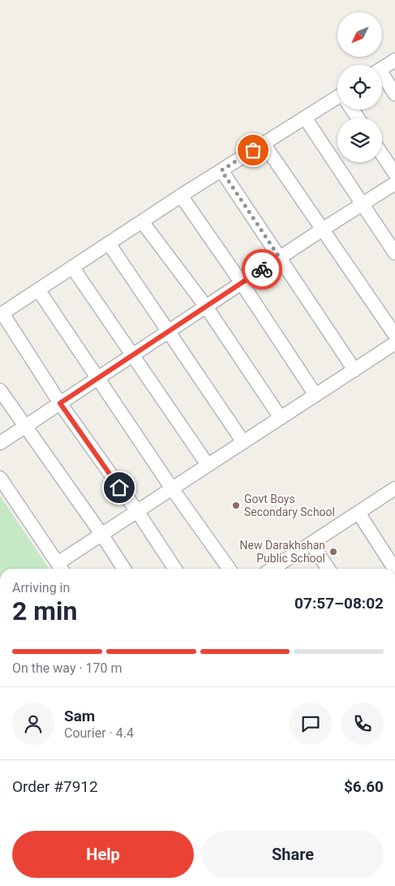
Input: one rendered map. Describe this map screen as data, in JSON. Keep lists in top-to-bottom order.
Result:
{
  "places": ["Govt Boys Secondary School", "New Darakhshan Public School"],
  "north": "bottom left",
  "page": {
    "heading": ["2 min", "Arriving in", "07:57–08:02"],
    "panel": [
      "Sam",
      "Courier · 4.4",
      "Order #7912",
      "$6.60"
    ],
    "bar": "On the way · 170 m",
    "buttons": ["Help", "Share"]
  }
}
